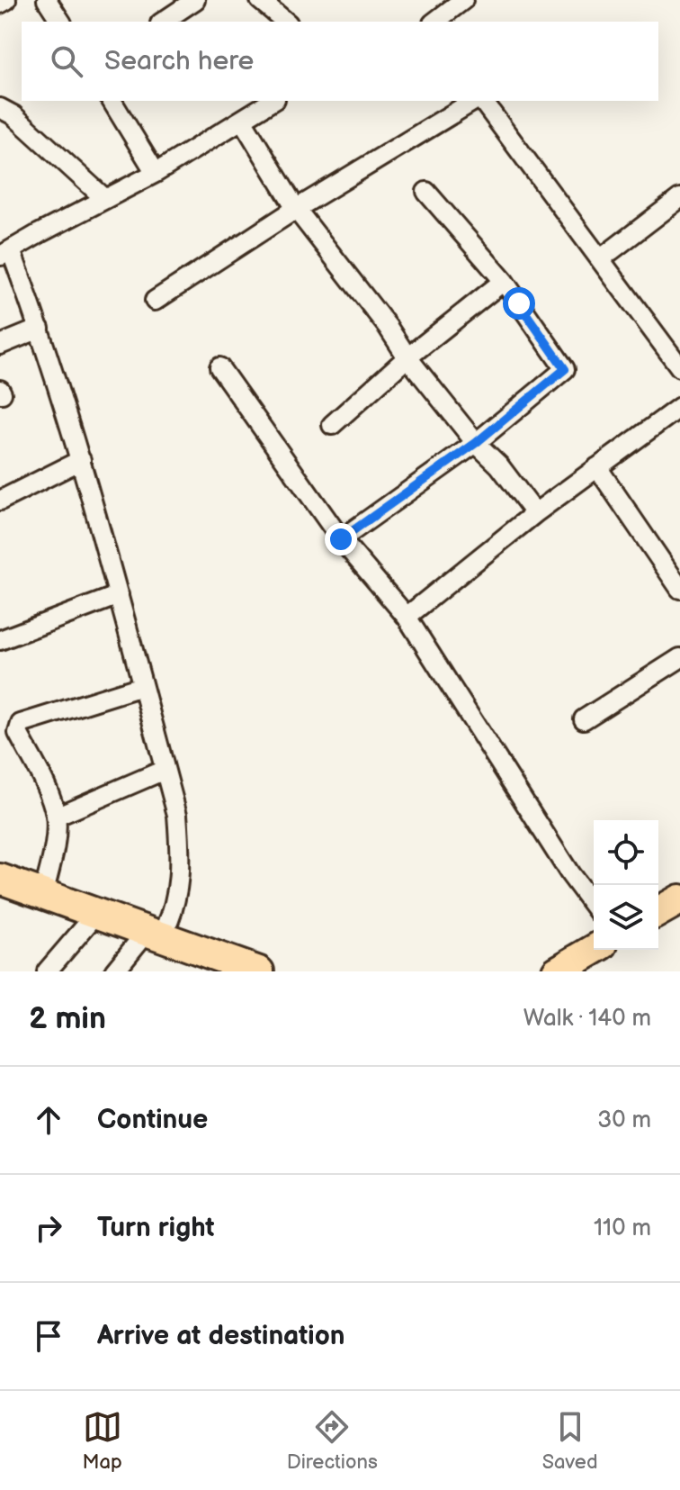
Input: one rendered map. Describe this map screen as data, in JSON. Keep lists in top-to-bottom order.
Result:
{
  "page": {
    "search": "Search here",
    "heading": ["2 min", "Walk · 140 m"],
    "list": [
      ["Continue", "30 m"],
      ["Turn right", "110 m"],
      "Arrive at destination"
    ],
    "nav": ["Map", "Directions", "Saved"]
  }
}
